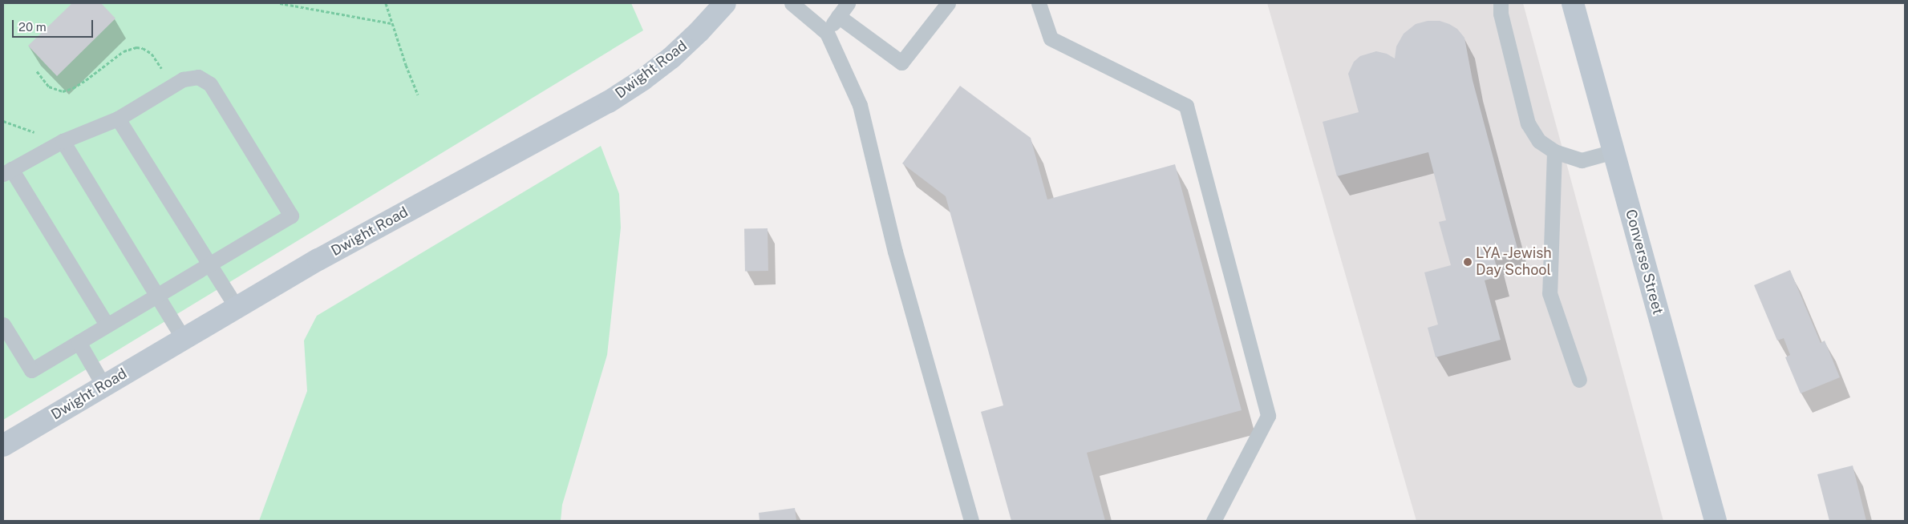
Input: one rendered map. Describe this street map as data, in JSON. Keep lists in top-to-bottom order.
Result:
{
  "streets": {
    "main road": ["Dwight Road", "Converse Street"]
  },
  "places": ["LYA -Jewish Day School"],
  "scale_bar": "20 m"
}
